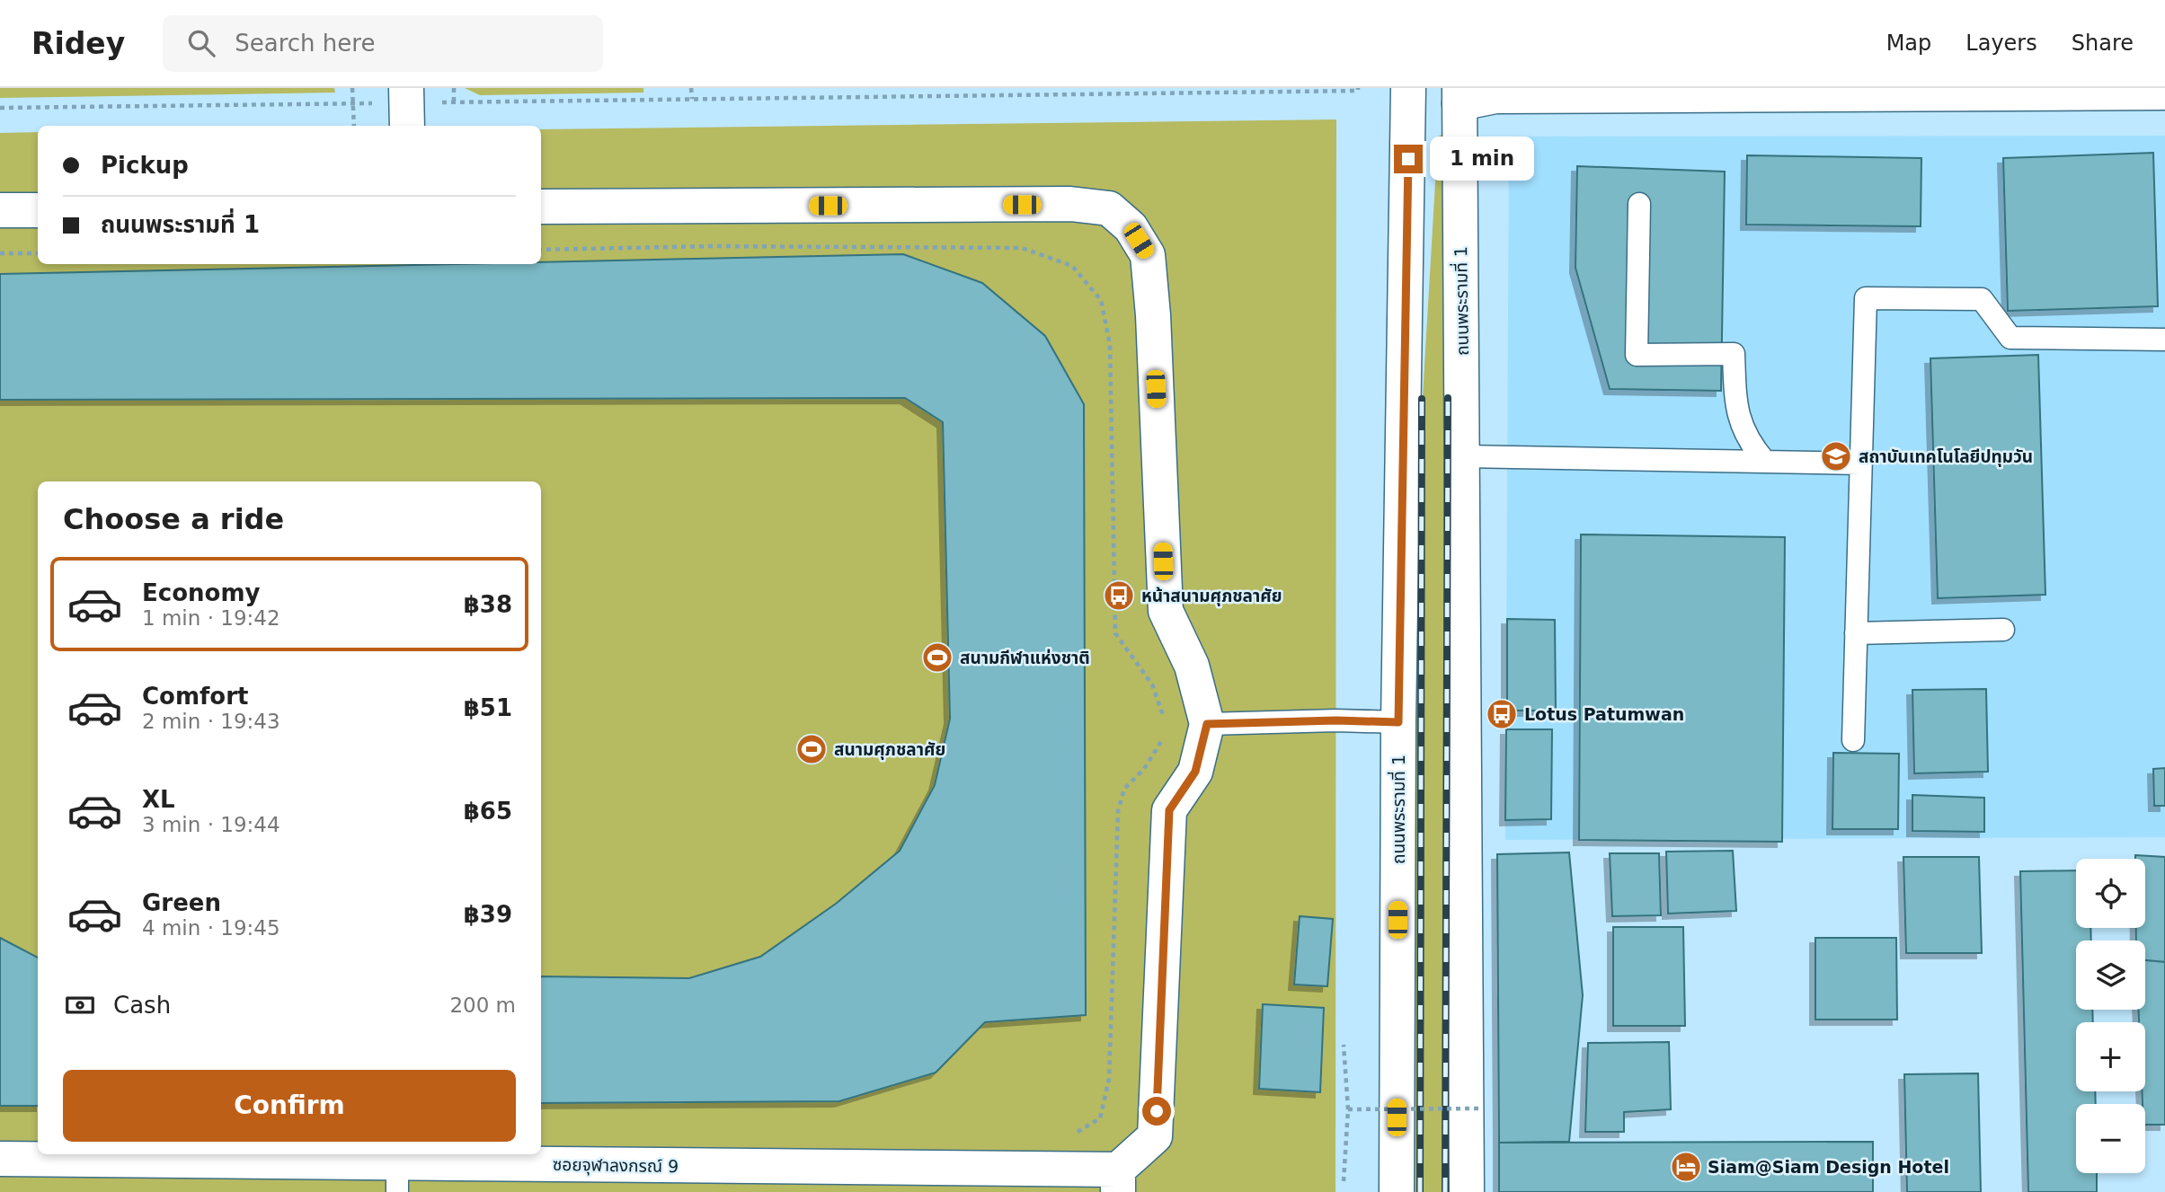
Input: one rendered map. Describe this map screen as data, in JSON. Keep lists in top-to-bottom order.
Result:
{
  "streets": {
    "street": ["ถนนพระรามที่ 1", "ซอยจุฬาลงกรณ์ 9"]
  },
  "places": {
    "school or university": ["สถาบันเทคโนโลยีปทุมวัน"],
    "bus stop": ["หน้าสนามศุภชลาศัย", "Lotus Patumwan"],
    "sports": ["สนามกีฬาแห่งชาติ", "สนามศุภชลาศัย"],
    "hotel": ["Siam@Siam Design Hotel"]
  },
  "page": {
    "header": "Ridey",
    "search": "Search here",
    "nav": ["Map", "Layers", "Share"],
    "banner": ["Pickup", "ถนนพระรามที่ 1"],
    "bubble": "1 min",
    "heading": "Choose a ride",
    "list": [
      {
        "name": "Economy",
        "note": "1 min · 19:42",
        "value": "฿38"
      },
      {
        "name": "Comfort",
        "note": "2 min · 19:43",
        "value": "฿51"
      },
      {
        "name": "XL",
        "note": "3 min · 19:44",
        "value": "฿65"
      },
      {
        "name": "Green",
        "note": "4 min · 19:45",
        "value": "฿39"
      }
    ],
    "map_buttons": ["+", "−"],
    "pay": ["Cash", "200 m"],
    "buttons": "Confirm"
  }
}
